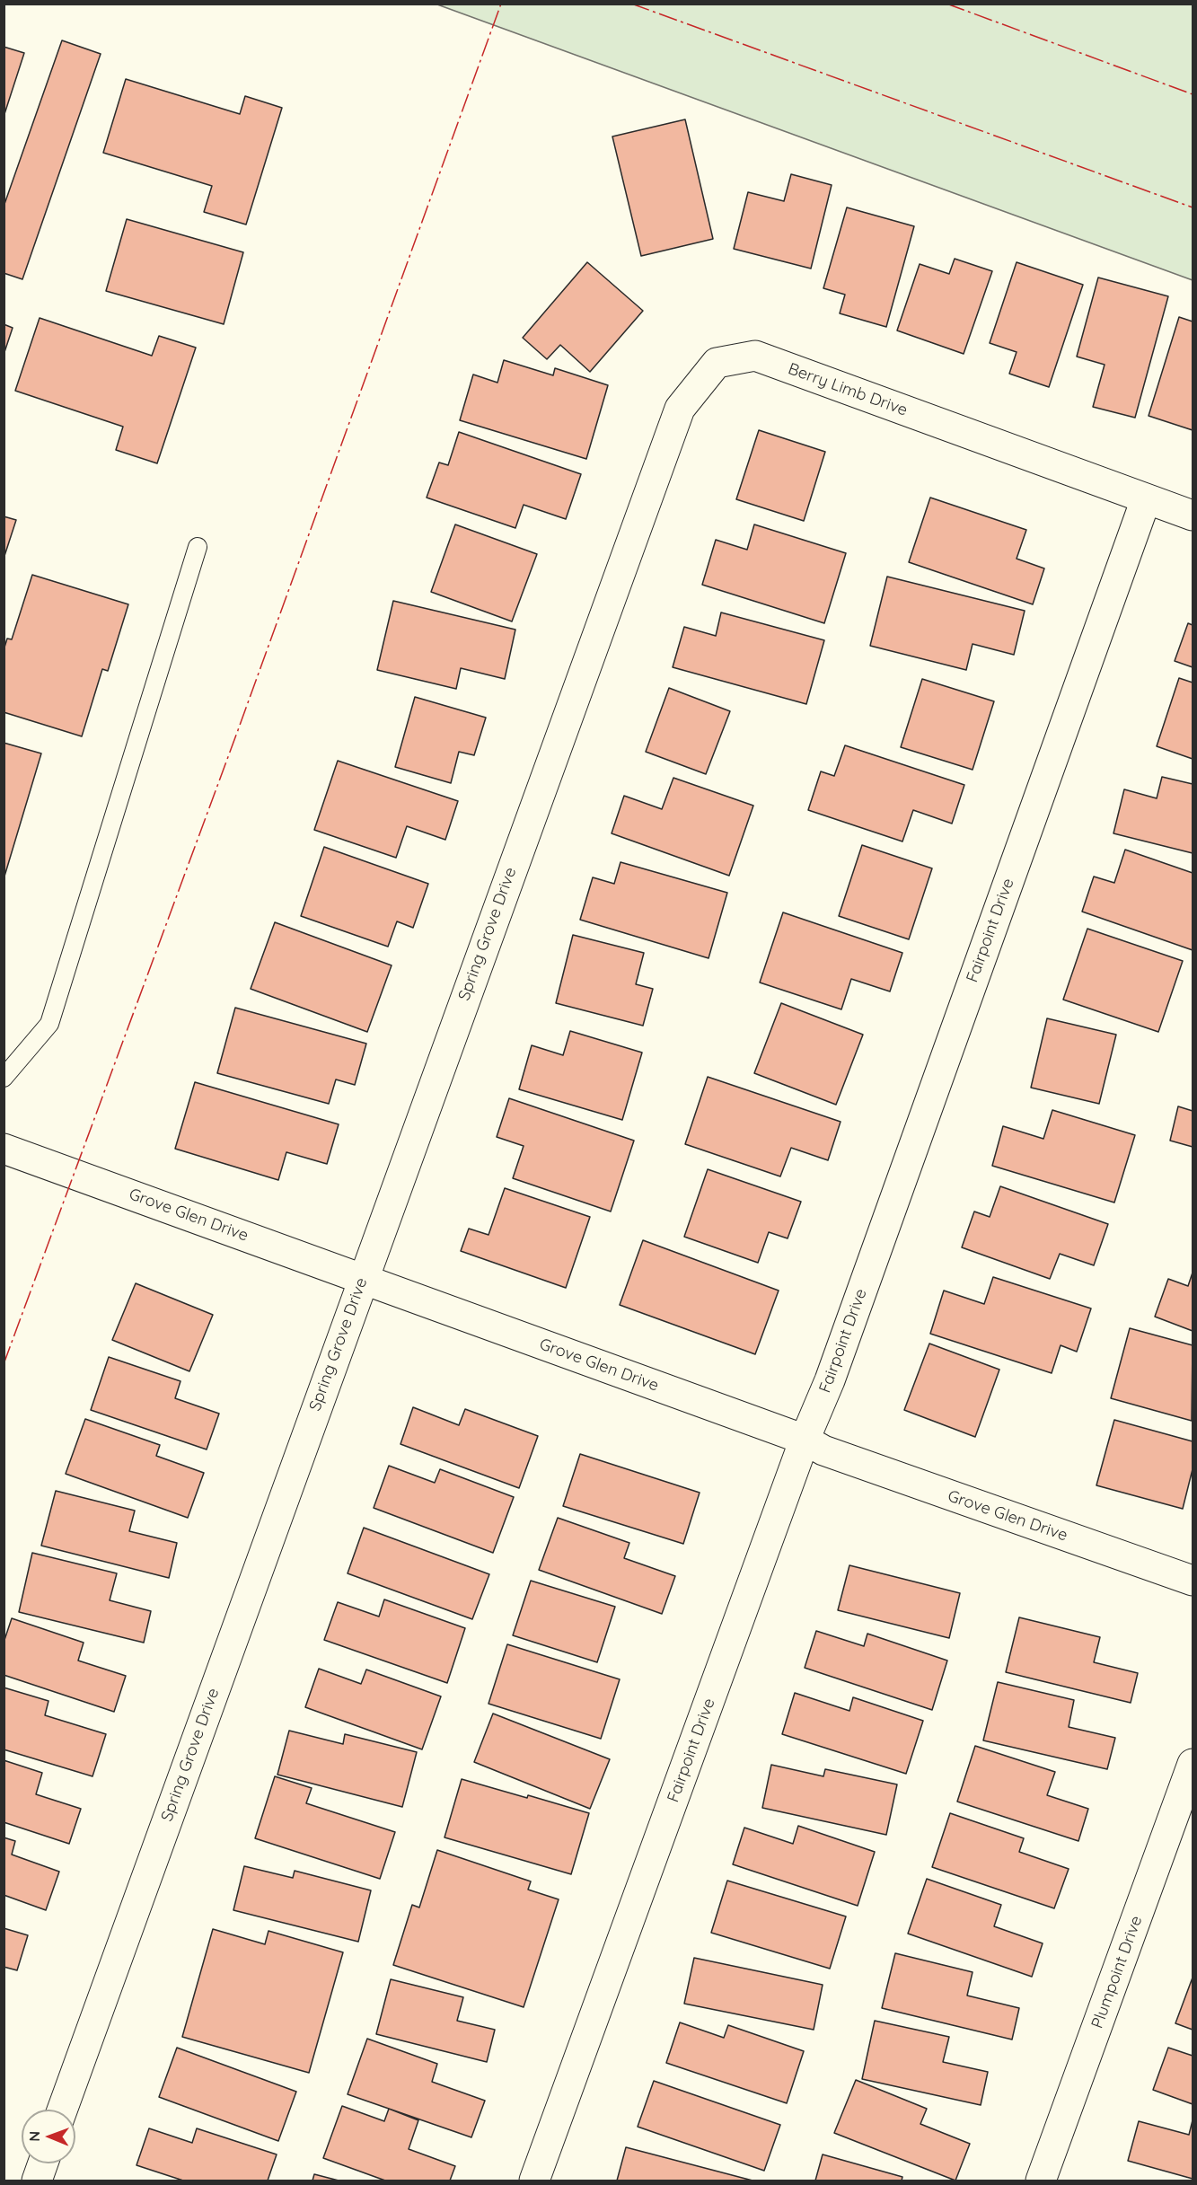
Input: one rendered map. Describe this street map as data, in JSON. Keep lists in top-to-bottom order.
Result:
{
  "streets": {
    "street": [
      "Berry Limb Drive",
      "Fairpoint Drive",
      "Spring Grove Drive",
      "Grove Glen Drive",
      "Plumpoint Drive"
    ]
  },
  "crossings": [
    ["Berry Limb Drive", "Fairpoint Drive"],
    ["Berry Limb Drive", "Spring Grove Drive"],
    ["Fairpoint Drive", "Grove Glen Drive"],
    ["Spring Grove Drive", "Grove Glen Drive"]
  ],
  "north": "left"
}
